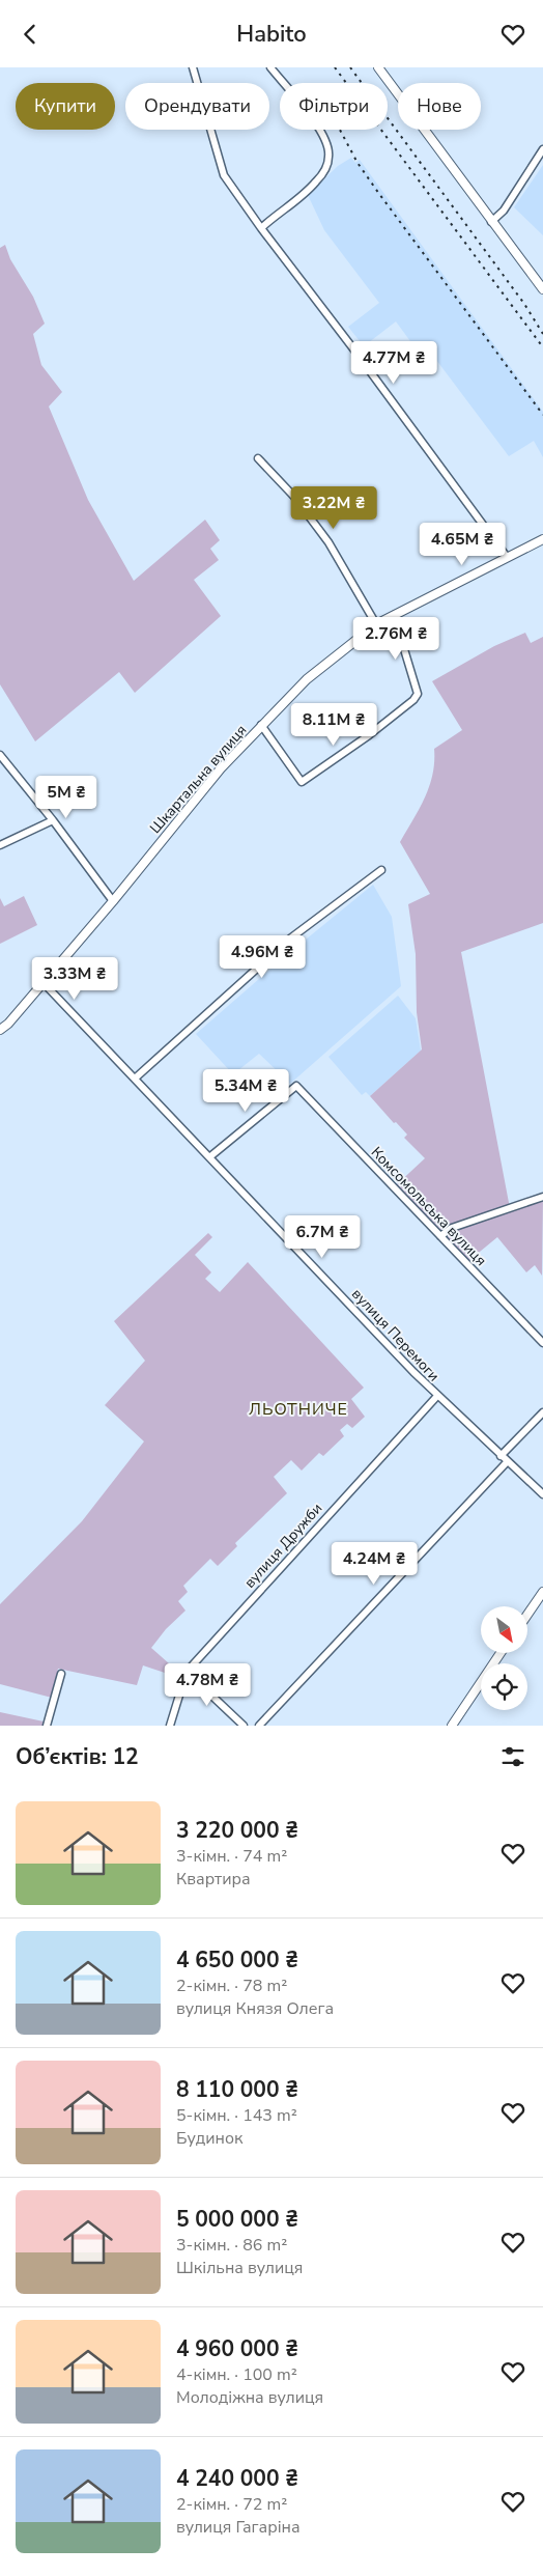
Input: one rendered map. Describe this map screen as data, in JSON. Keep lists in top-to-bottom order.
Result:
{
  "streets": {
    "street": [
      "Шкартальна вулиця",
      "Комсомольська вулиця",
      "вулиця Перемоги",
      "вулиця Дружби"
    ]
  },
  "crossings": [
    ["Шкартальна вулиця", "вулиця Перемоги"],
    ["Комсомольська вулиця", "вулиця Перемоги"],
    ["вулиця Перемоги", "вулиця Дружби"]
  ],
  "districts": ["ЛЬОТНИЧЕ"],
  "north": "bottom right",
  "page": {
    "header": "Habito",
    "chip": [
      "Купити",
      "Орендувати",
      "Фільтри",
      "Нове"
    ],
    "price": [
      "4.77M ₴",
      "3.22M ₴",
      "4.65M ₴",
      "2.76M ₴",
      "8.11M ₴",
      "5M ₴",
      "4.96M ₴",
      "3.33M ₴",
      "5.34M ₴",
      "6.7M ₴",
      "4.24M ₴",
      "4.78M ₴"
    ],
    "heading": "Об’єктів: 12",
    "list": [
      {
        "name": "3 220 000 ₴",
        "note": "3-кімн. · 74 m² · Квартира"
      },
      {
        "name": "4 650 000 ₴",
        "note": "2-кімн. · 78 m² · вулиця Князя Олега"
      },
      {
        "name": "8 110 000 ₴",
        "note": "5-кімн. · 143 m² · Будинок"
      },
      {
        "name": "5 000 000 ₴",
        "note": "3-кімн. · 86 m² · Шкільна вулиця"
      },
      {
        "name": "4 960 000 ₴",
        "note": "4-кімн. · 100 m² · Молодіжна вулиця"
      },
      {
        "name": "4 240 000 ₴",
        "note": "2-кімн. · 72 m² · вулиця Гагаріна"
      }
    ]
  }
}
